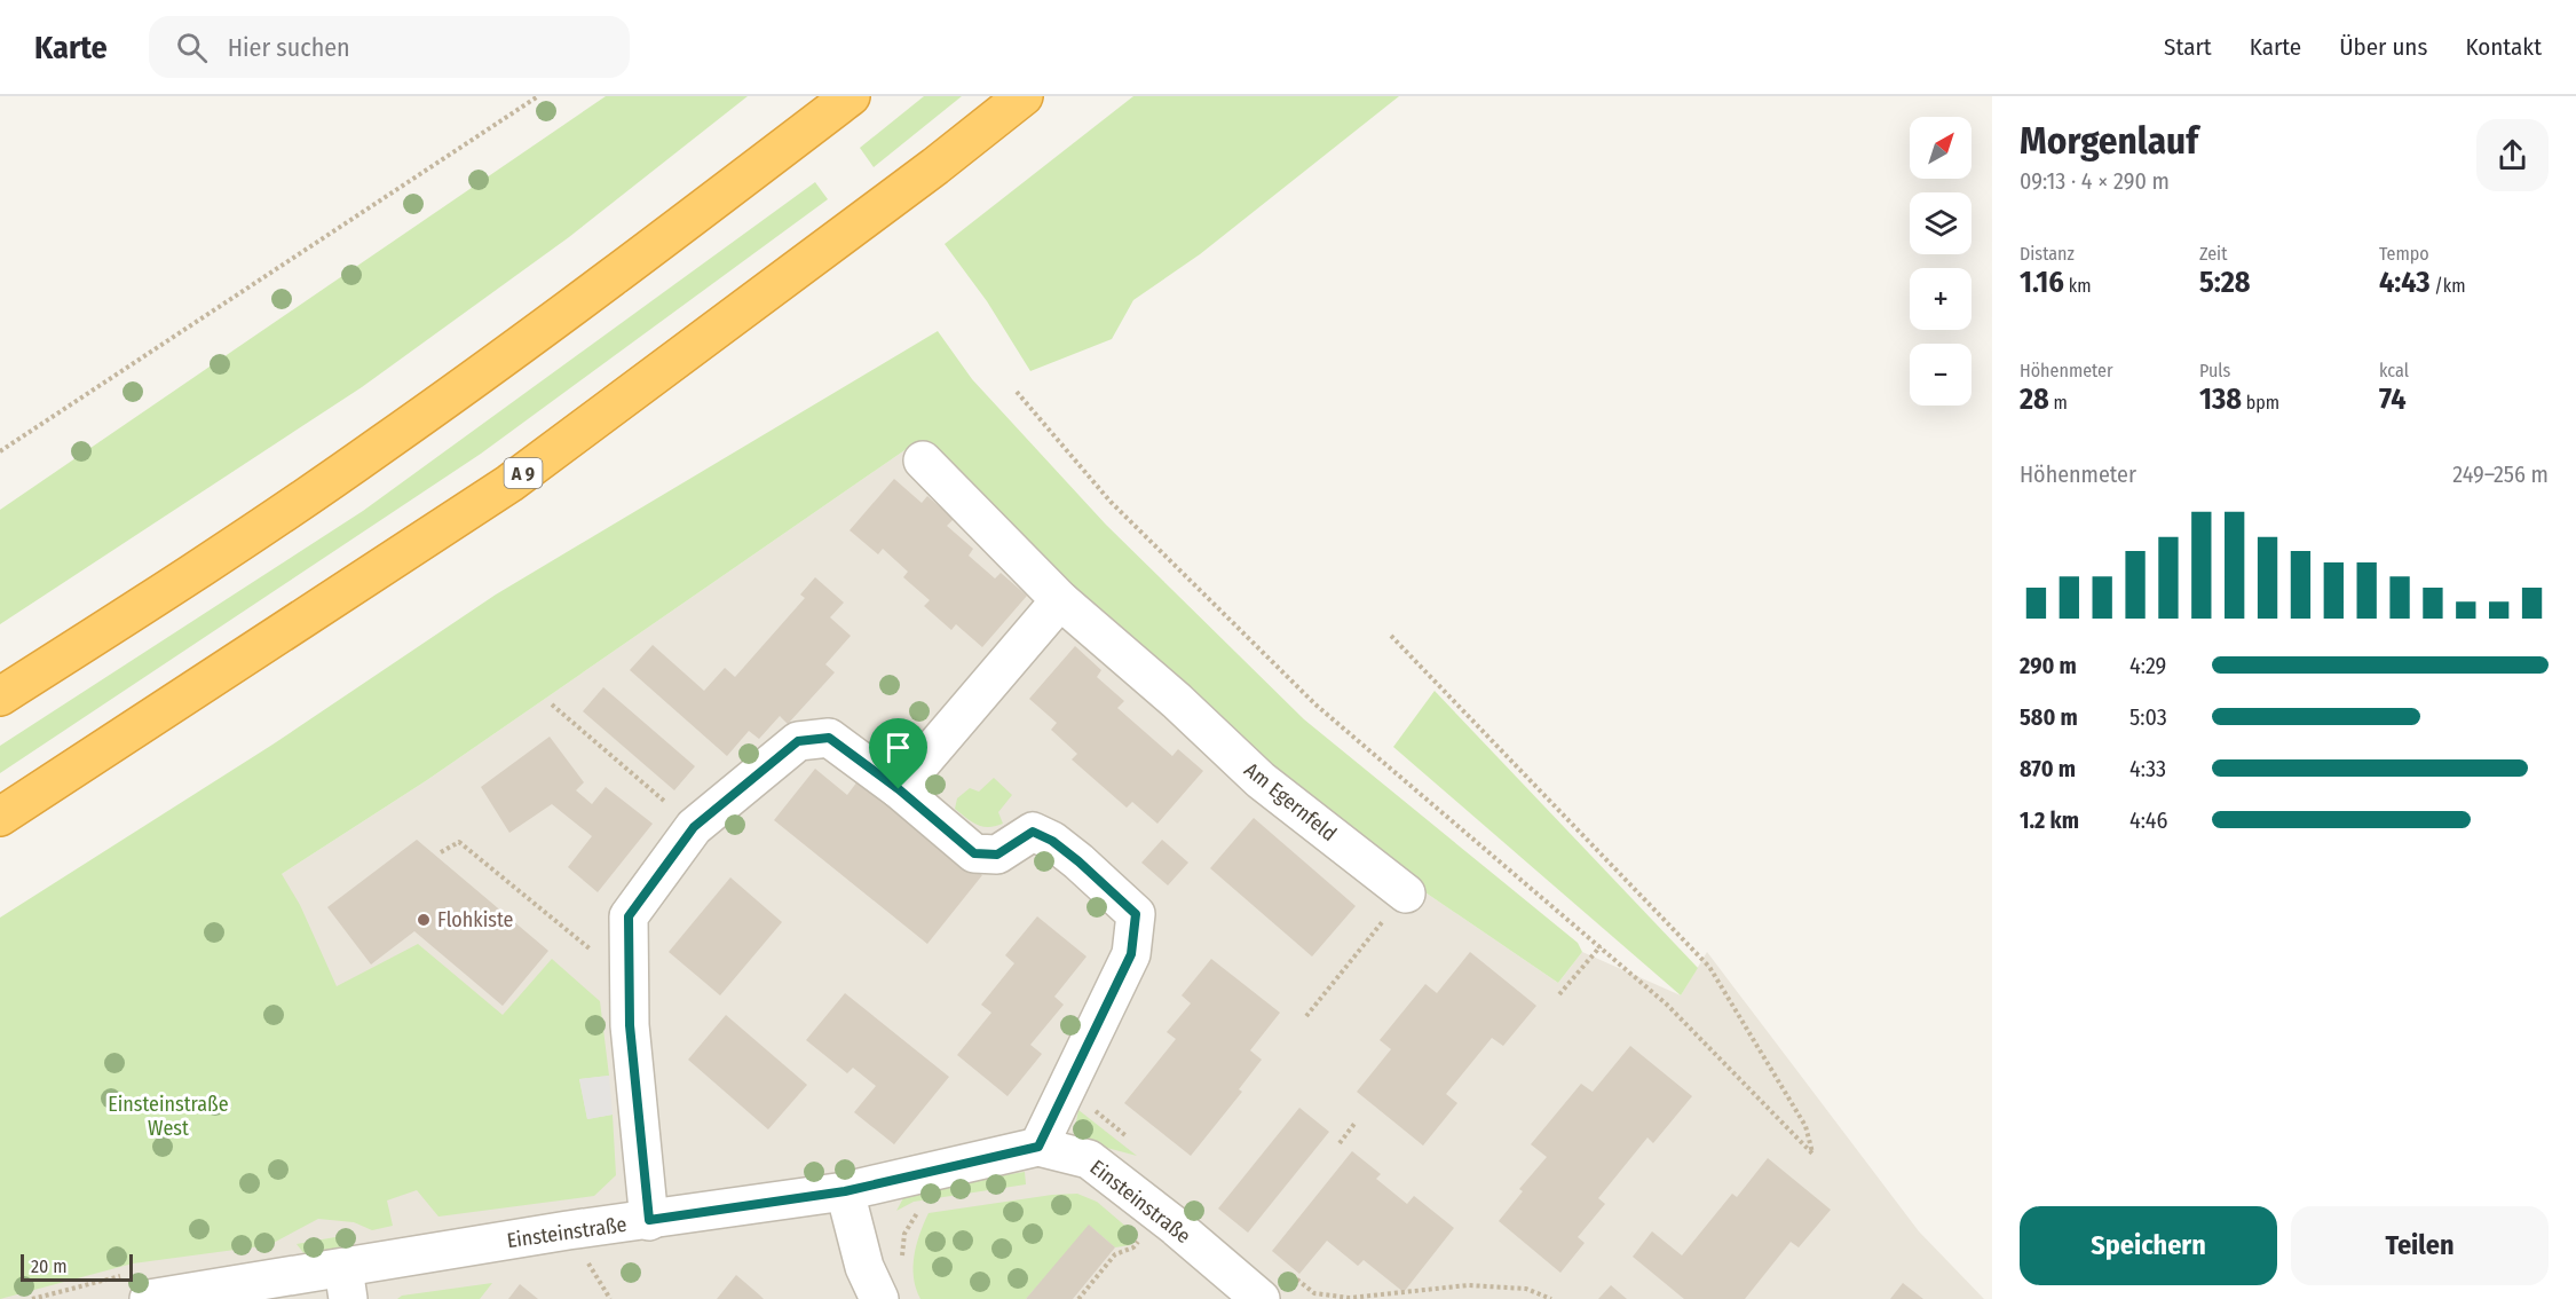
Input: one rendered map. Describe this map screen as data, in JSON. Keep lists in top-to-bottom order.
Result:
{
  "streets": {
    "highway": ["A 9"],
    "street": ["Am Egernfeld", "Einsteinstraße"]
  },
  "parks": ["Einsteinstraße West"],
  "places": ["Flohkiste"],
  "scale_bar": "20 m",
  "north": "top right",
  "page": {
    "header": "Karte",
    "search": "Hier suchen",
    "nav": [
      "Start",
      "Karte",
      "Über uns",
      "Kontakt"
    ],
    "heading": ["Morgenlauf", "09:13 · 4 × 290 m"],
    "map_buttons": ["+", "−"],
    "stats": [
      ["Distanz", "1.16 km"],
      ["Zeit", "5:28"],
      ["Tempo", "4:43 /km"],
      ["Höhenmeter", "28 m"],
      ["Puls", "138 bpm"],
      ["kcal", "74"]
    ],
    "chart": ["Höhenmeter", "249–256 m"],
    "list": [
      {
        "name": "290 m",
        "note": "4:29"
      },
      {
        "name": "580 m",
        "note": "5:03"
      },
      {
        "name": "870 m",
        "note": "4:33"
      },
      {
        "name": "1.2 km",
        "note": "4:46"
      }
    ],
    "buttons": ["Speichern", "Teilen"],
    "scale": "20 m"
  }
}
